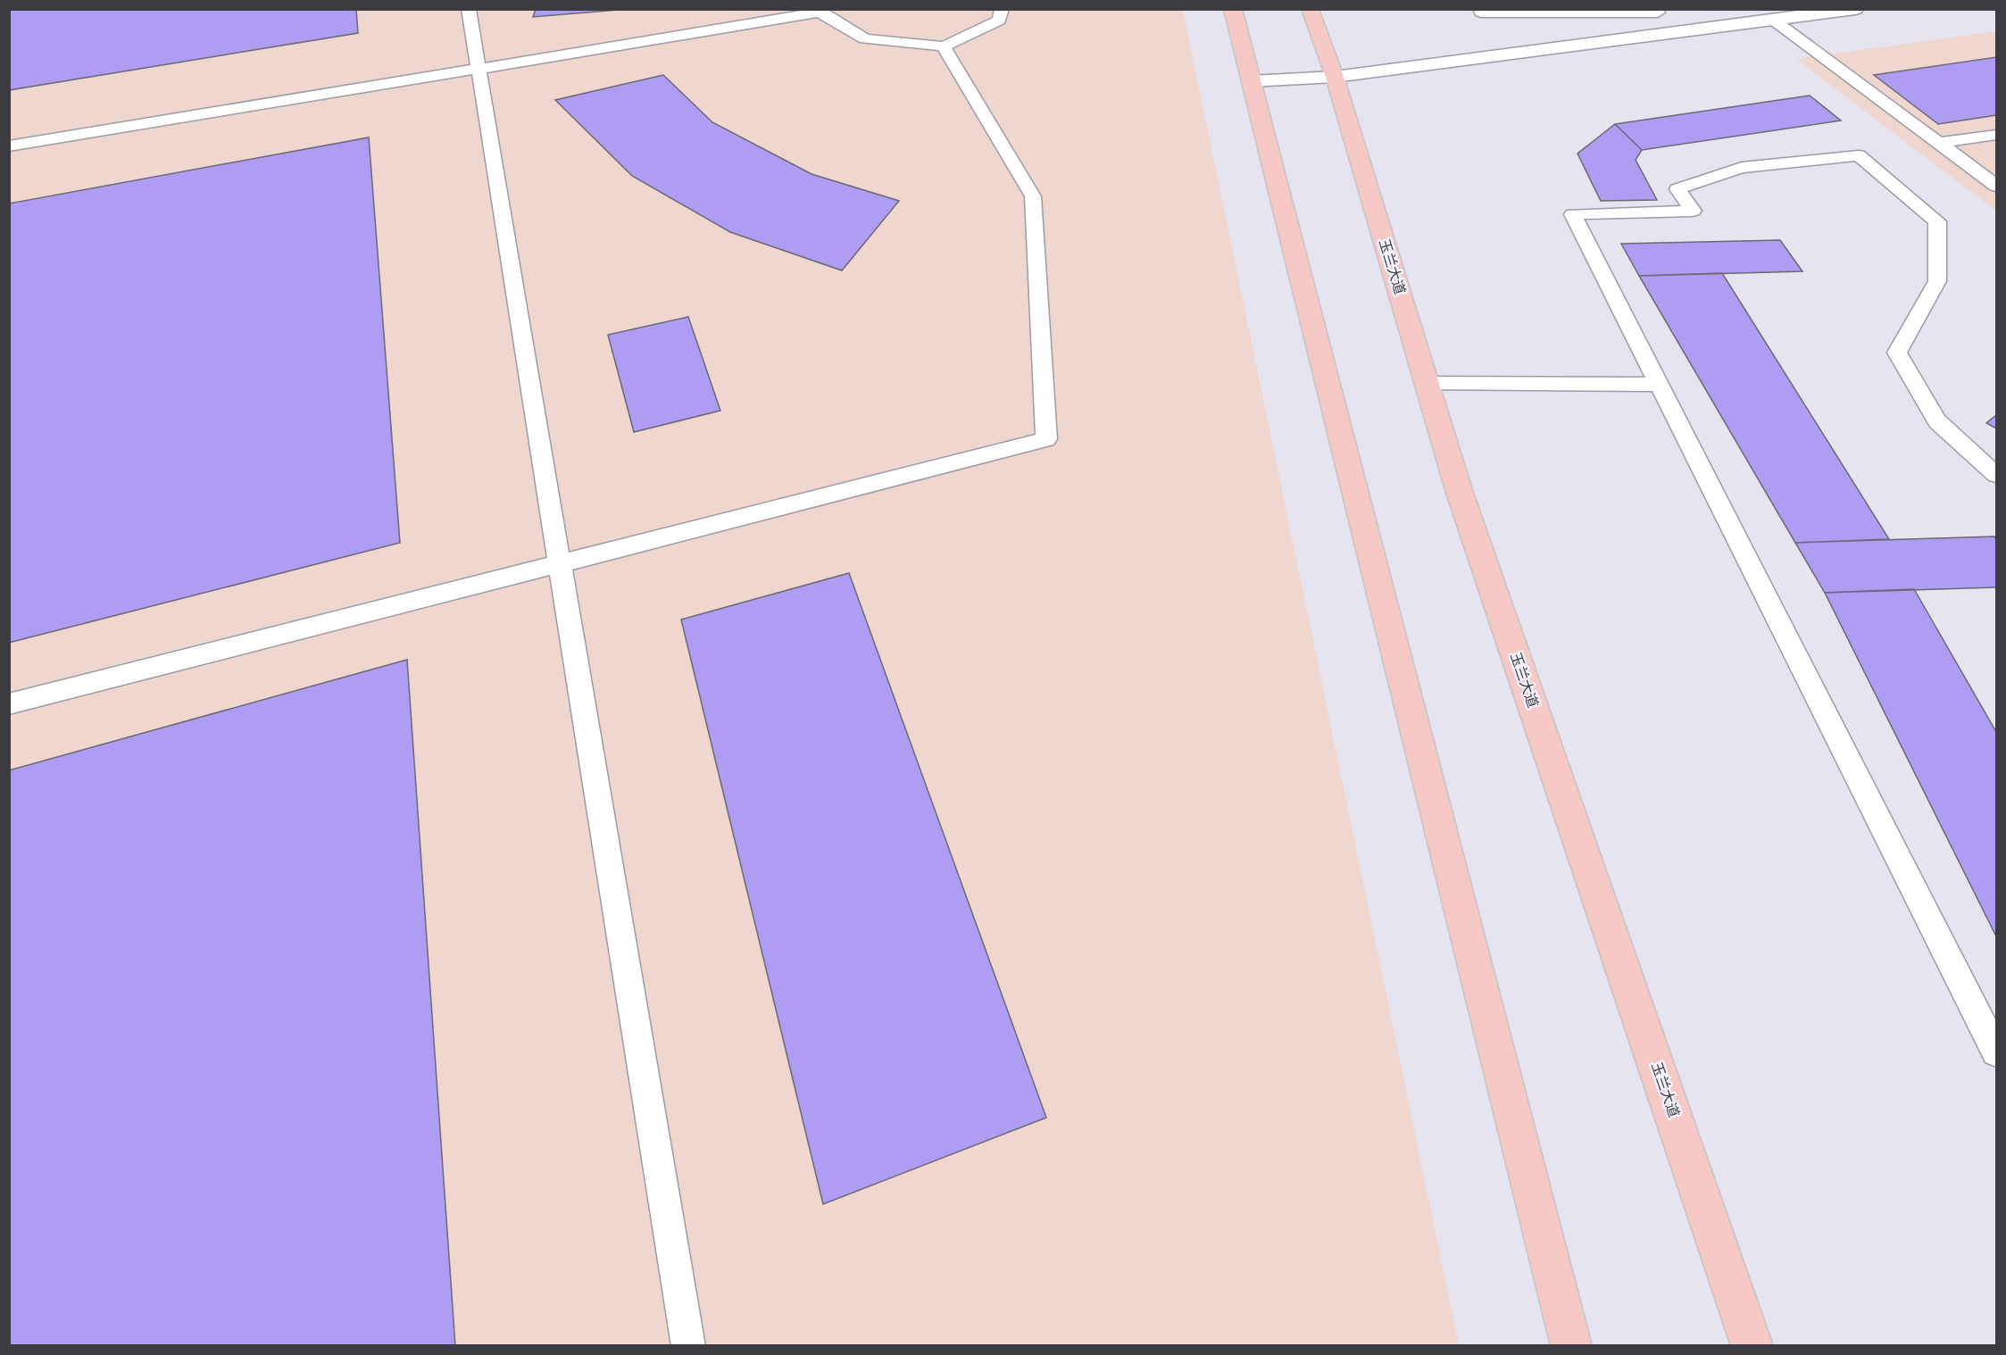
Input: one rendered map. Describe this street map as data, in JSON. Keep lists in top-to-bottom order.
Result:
{
  "streets": {
    "main road": ["玉兰大道"]
  }
}
